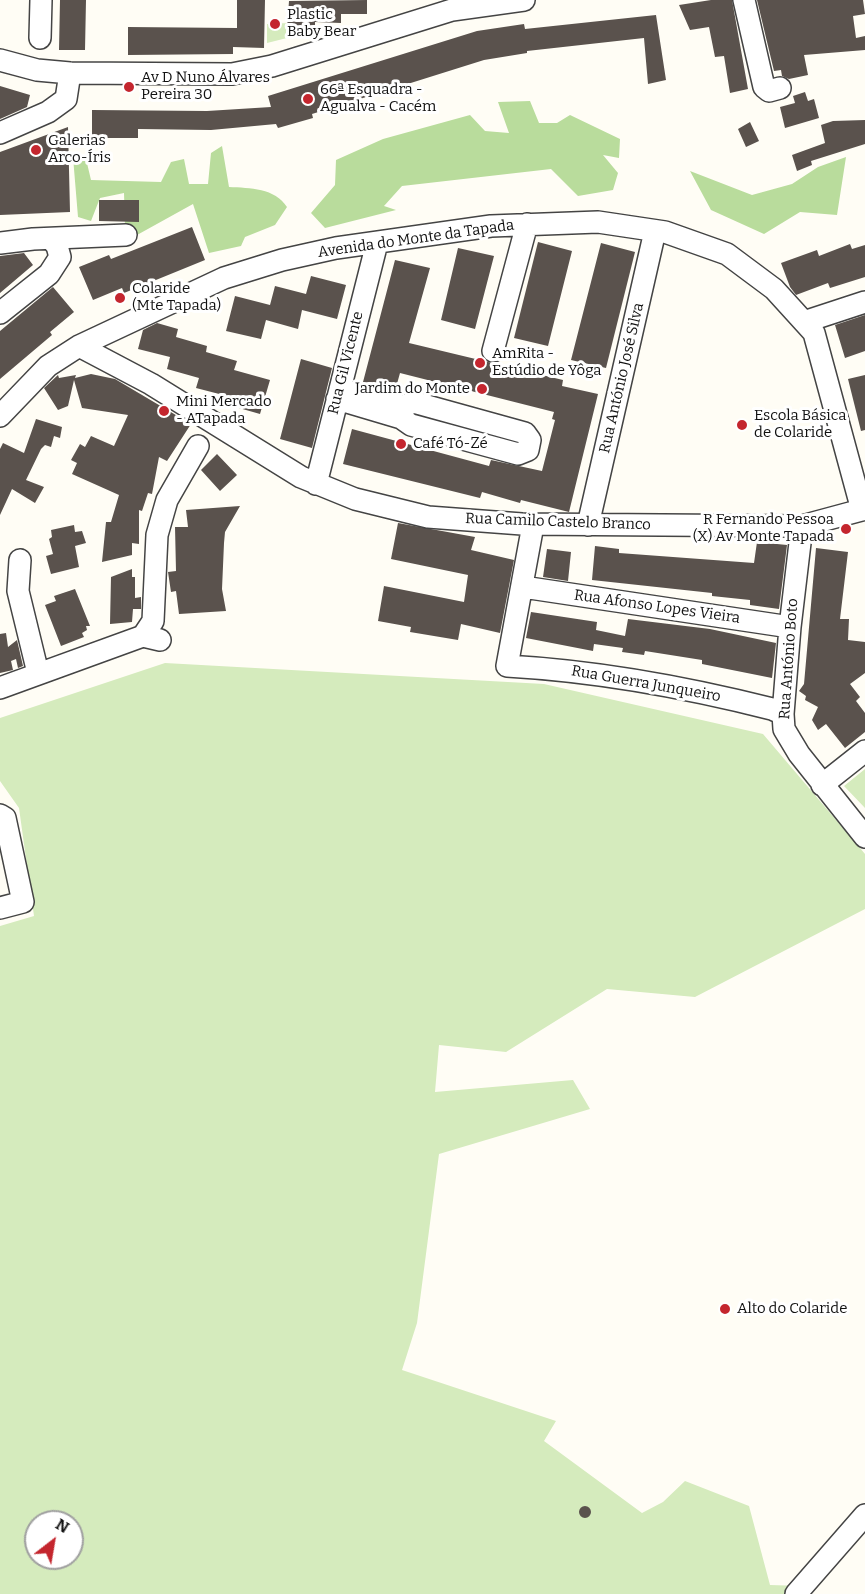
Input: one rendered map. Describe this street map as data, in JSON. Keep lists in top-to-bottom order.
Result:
{
  "streets": {
    "street": [
      "Avenida do Monte da Tapada",
      "Rua Gil Vicente",
      "Rua António José Silva",
      "Rua Camilo Castelo Branco",
      "Rua Afonso Lopes Vieira",
      "Rua António Boto",
      "Rua Guerra Junqueiro"
    ]
  },
  "crossings": [
    ["Avenida do Monte da Tapada", "Rua Gil Vicente"],
    ["Avenida do Monte da Tapada", "Rua António José Silva"],
    ["Avenida do Monte da Tapada", "Rua Camilo Castelo Branco"],
    ["Rua Gil Vicente", "Rua Camilo Castelo Branco"],
    ["Rua António José Silva", "Rua Camilo Castelo Branco"],
    ["Rua Camilo Castelo Branco", "Rua António Boto"],
    ["Rua Afonso Lopes Vieira", "Rua António Boto"],
    ["Rua Afonso Lopes Vieira", "Rua Guerra Junqueiro"],
    ["Rua António Boto", "Rua Guerra Junqueiro"]
  ],
  "places": [
    "Plastic Baby Bear",
    "Av D Nuno Álvares Pereira 30",
    "66ª Esquadra - Agualva - Cacém",
    "Galerias Arco-Íris",
    "Colaride (Mte Tapada)",
    "AmRita - Estúdio de Yôga",
    "Jardim do Monte",
    "Mini Mercado - ATapada",
    "Escola Básica de Colaride",
    "Café Tó-Zé",
    "R Fernando Pessoa (X) Av Monte Tapada",
    "Alto do Colaride"
  ],
  "north": "top right"
}
